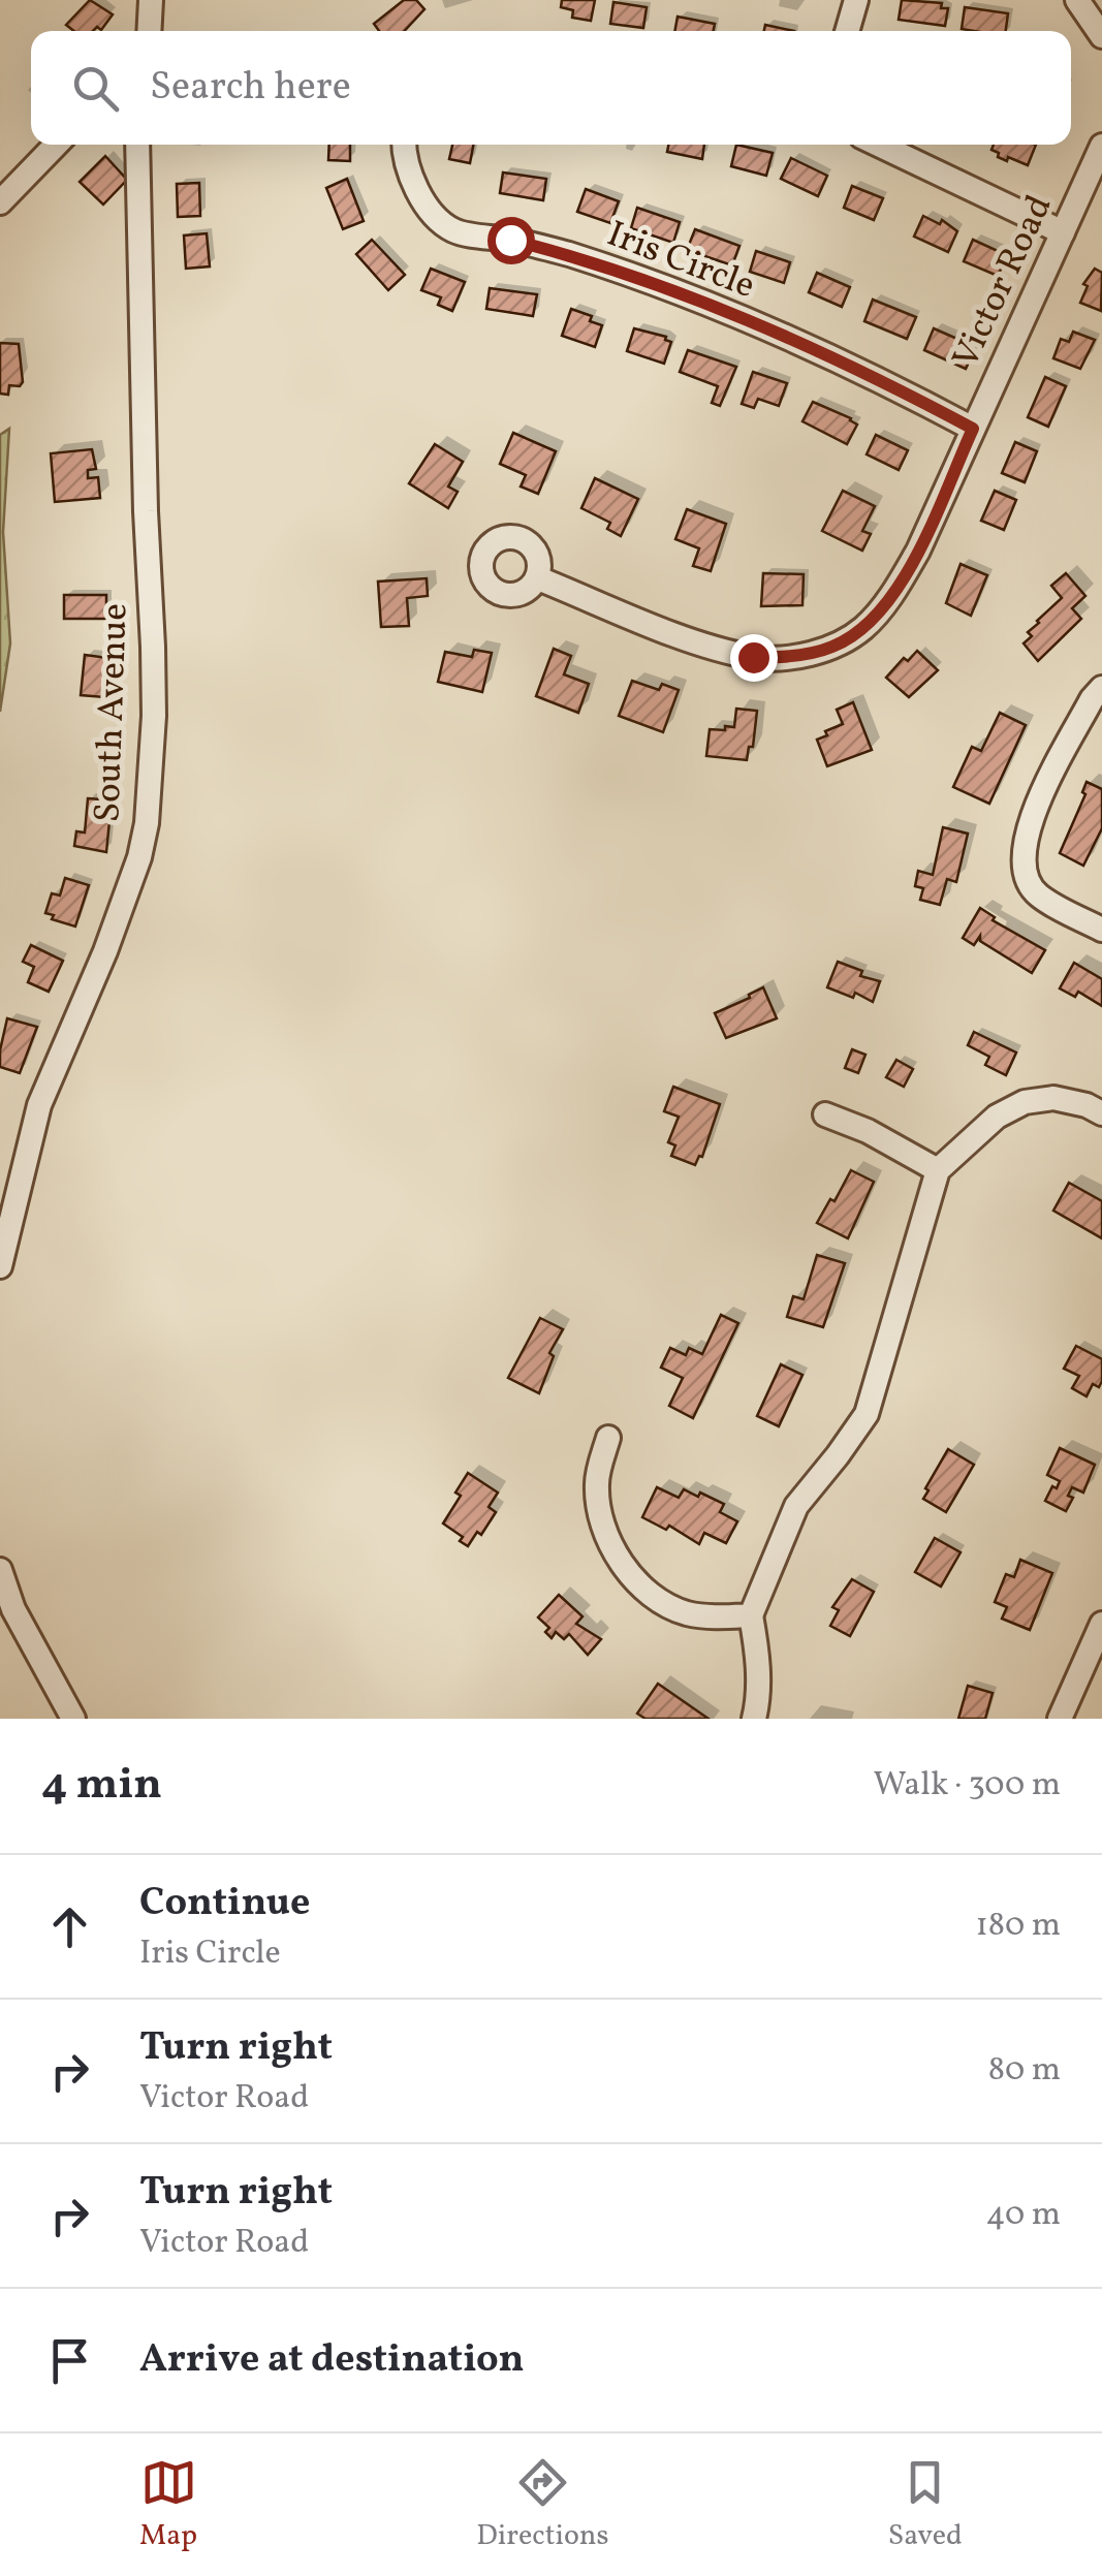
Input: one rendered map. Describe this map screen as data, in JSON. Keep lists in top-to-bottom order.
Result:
{
  "streets": {
    "street": ["Iris Circle", "Victor Road", "South Avenue"]
  },
  "crossings": [
    ["Iris Circle", "Victor Road"]
  ],
  "page": {
    "search": "Search here",
    "heading": ["4 min", "Walk · 300 m"],
    "list": [
      ["Continue", "Iris Circle", "180 m"],
      ["Turn right", "Victor Road", "80 m"],
      ["Turn right", "Victor Road", "40 m"],
      "Arrive at destination"
    ],
    "nav": ["Map", "Directions", "Saved"]
  }
}
